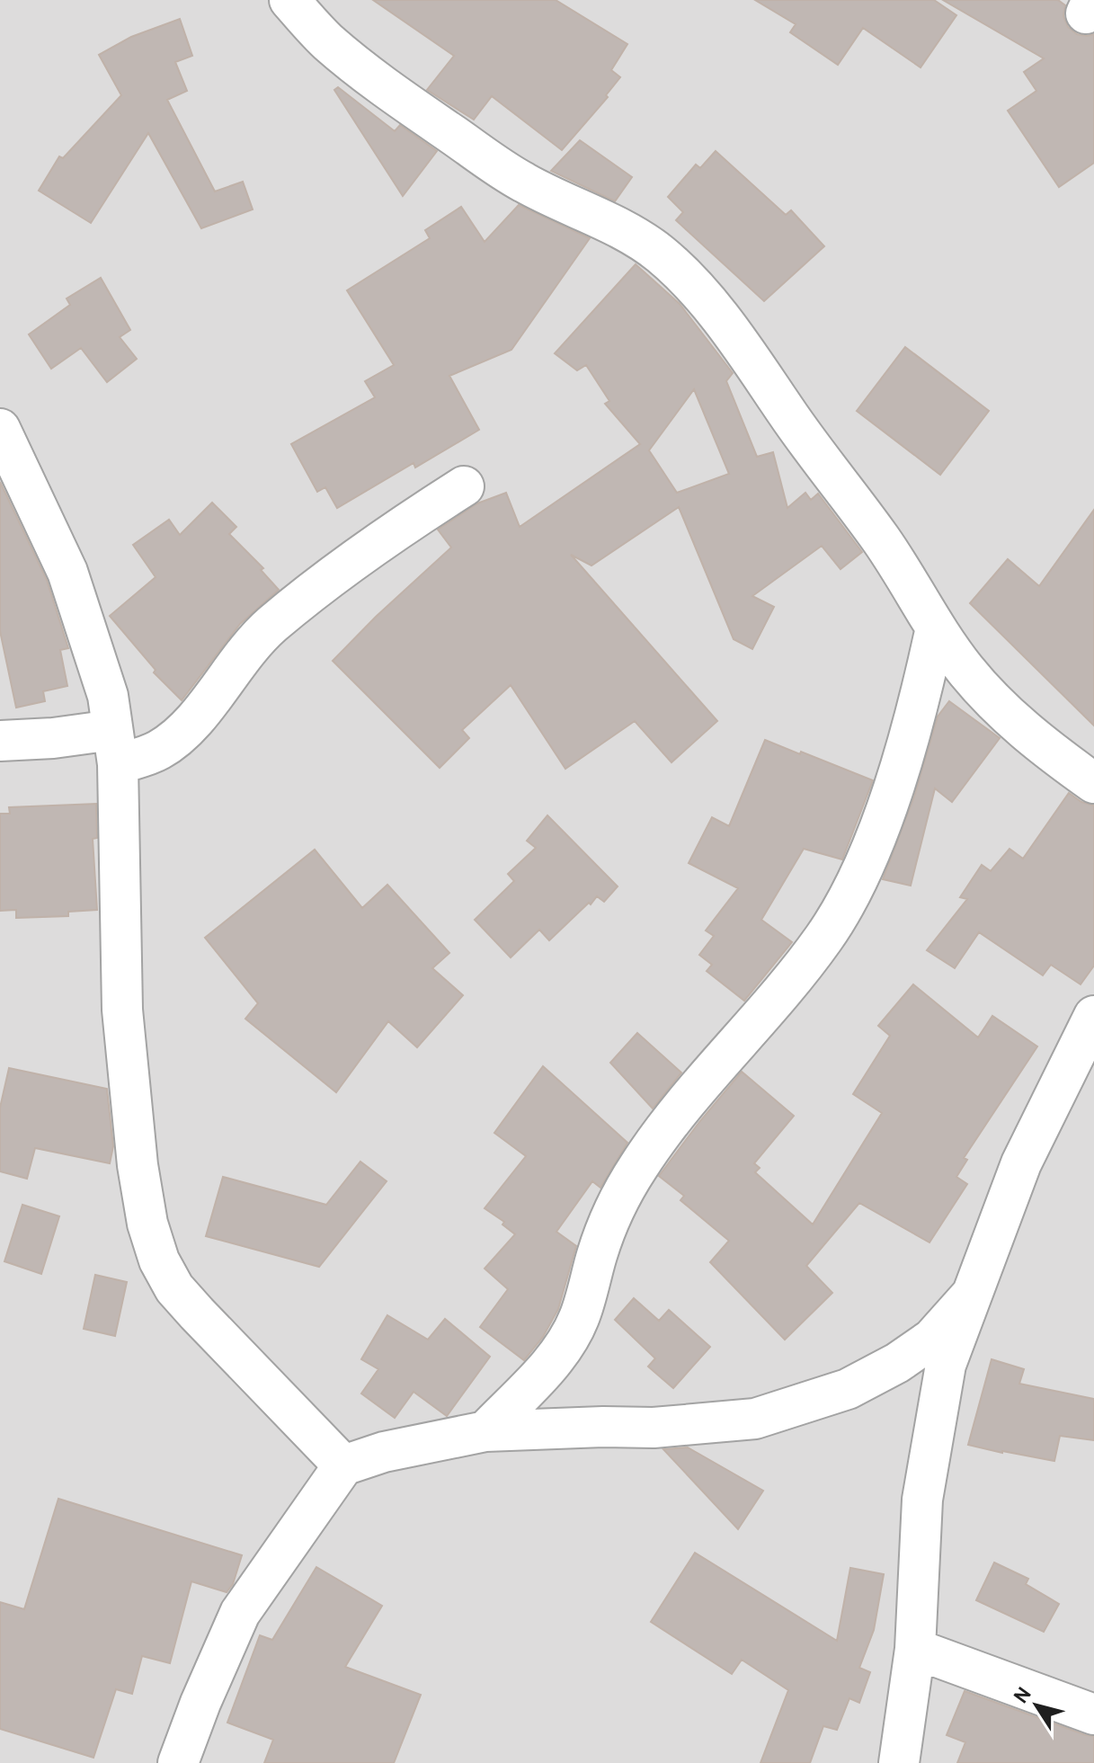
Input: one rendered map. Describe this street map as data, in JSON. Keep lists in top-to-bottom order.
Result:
{
  "north": "top left"
}
